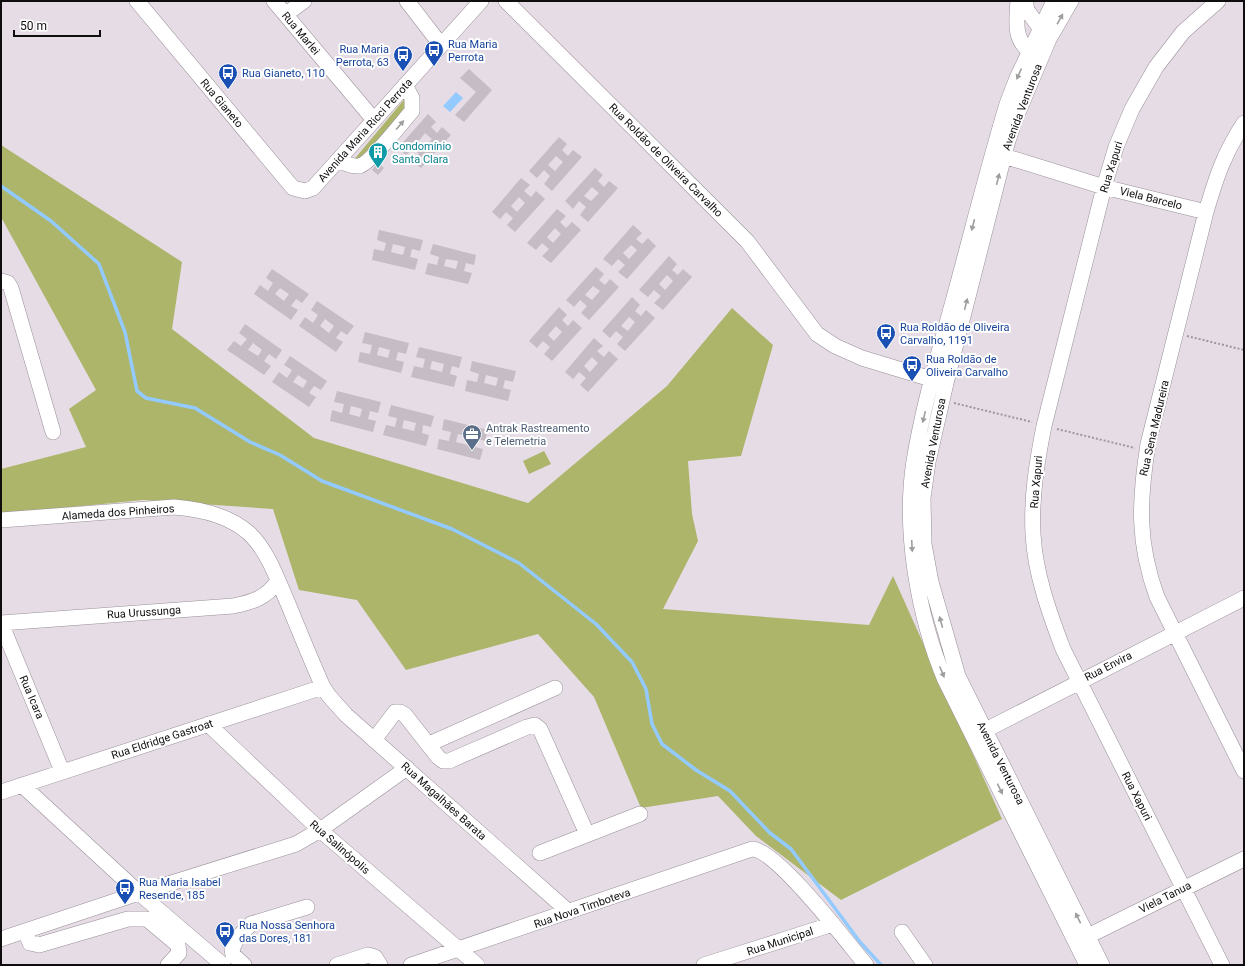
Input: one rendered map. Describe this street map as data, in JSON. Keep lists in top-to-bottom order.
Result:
{
  "streets": {
    "street": [
      "Rua Marlei",
      "Rua Gianeto",
      "Avenida Venturosa",
      "Avenida Maria Ricci Perrota",
      "Rua Roldão de Oliveira Carvalho",
      "Rua Xapuri",
      "Viela Barcelo",
      "Rua Sena Madureira",
      "Alameda dos Pinheiros",
      "Rua Urussunga",
      "Rua Envira",
      "Rua Icara",
      "Rua Eldridge Gastroat",
      "Rua Magalhães Barata",
      "Rua Salinópolis",
      "Viela Tanua",
      "Rua Nova Timboteva",
      "Rua Municipal"
    ]
  },
  "crossings": [
    ["Rua Marlei", "Avenida Maria Ricci Perrota"],
    ["Rua Gianeto", "Avenida Maria Ricci Perrota"],
    ["Avenida Venturosa", "Rua Roldão de Oliveira Carvalho"],
    ["Avenida Venturosa", "Viela Barcelo"],
    ["Avenida Venturosa", "Rua Envira"],
    ["Avenida Venturosa", "Viela Tanua"],
    ["Rua Xapuri", "Viela Barcelo"],
    ["Rua Xapuri", "Rua Envira"],
    ["Rua Xapuri", "Viela Tanua"],
    ["Viela Barcelo", "Rua Sena Madureira"],
    ["Rua Sena Madureira", "Rua Envira"],
    ["Alameda dos Pinheiros", "Rua Urussunga"],
    ["Alameda dos Pinheiros", "Rua Eldridge Gastroat"],
    ["Alameda dos Pinheiros", "Rua Magalhães Barata"],
    ["Rua Urussunga", "Rua Icara"],
    ["Rua Icara", "Rua Eldridge Gastroat"],
    ["Rua Eldridge Gastroat", "Rua Magalhães Barata"],
    ["Rua Eldridge Gastroat", "Rua Salinópolis"],
    ["Rua Magalhães Barata", "Rua Nova Timboteva"],
    ["Rua Salinópolis", "Rua Nova Timboteva"],
    ["Rua Nova Timboteva", "Rua Municipal"]
  ],
  "places": {
    "bus stop": [
      "Rua Maria Perrota",
      "Rua Maria Perrota, 63",
      "Rua Gianeto, 110",
      "Rua Roldão de Oliveira Carvalho, 1191",
      "Rua Roldão de Oliveira Carvalho",
      "Rua Maria Isabel Resende, 185",
      "Rua Nossa Senhora das Dores, 181"
    ],
    "building": ["Condomínio Santa Clara"],
    "office": ["Antrak Rastreamento e Telemetria"]
  },
  "scale_bar": "50 m"
}
